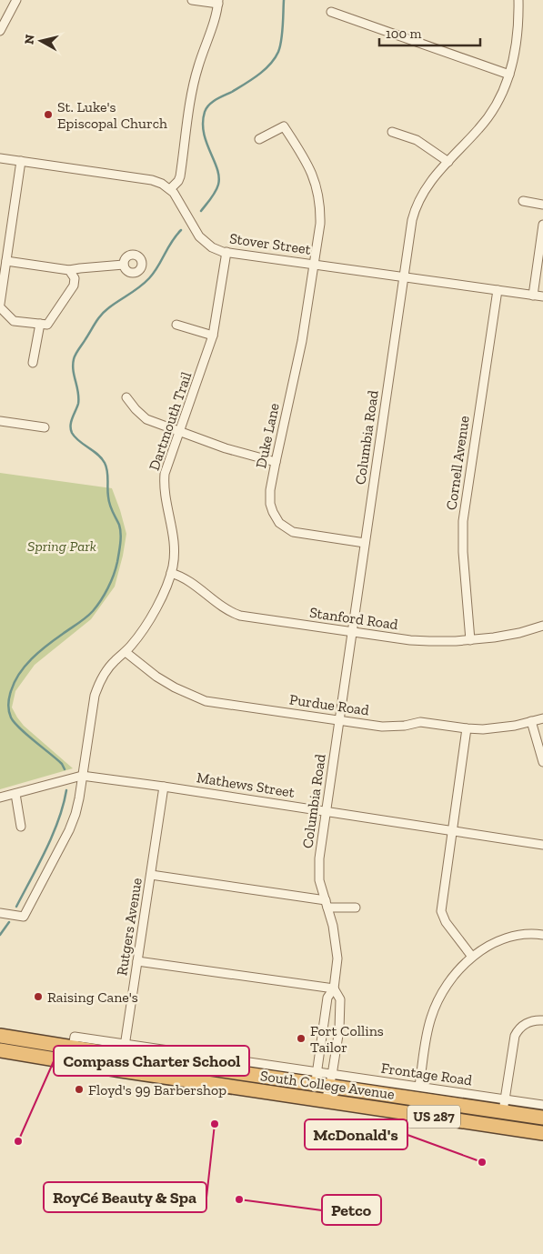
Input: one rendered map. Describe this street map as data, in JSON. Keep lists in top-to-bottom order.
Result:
{
  "streets": {
    "highway": ["South College Avenue", "US 287"],
    "street": [
      "Stover Street",
      "Dartmouth Trail",
      "Duke Lane",
      "Columbia Road",
      "Cornell Avenue",
      "Stanford Road",
      "Purdue Road",
      "Mathews Street",
      "Rutgers Avenue",
      "Frontage Road"
    ]
  },
  "crossings": [
    ["Stover Street", "Dartmouth Trail"],
    ["Stover Street", "Duke Lane"],
    ["Stover Street", "Columbia Road"],
    ["Stover Street", "Cornell Avenue"],
    ["Dartmouth Trail", "Stanford Road"],
    ["Dartmouth Trail", "Purdue Road"],
    ["Dartmouth Trail", "Mathews Street"],
    ["Duke Lane", "Columbia Road"],
    ["Columbia Road", "Stanford Road"],
    ["Columbia Road", "Purdue Road"],
    ["Columbia Road", "Mathews Street"],
    ["Columbia Road", "Frontage Road"],
    ["Columbia Road", "South College Avenue"],
    ["Cornell Avenue", "Stanford Road"],
    ["Mathews Street", "Rutgers Avenue"],
    ["Rutgers Avenue", "South College Avenue"],
    ["Frontage Road", "South College Avenue"]
  ],
  "parks": ["Spring Park"],
  "places": [
    "St. Luke's Episcopal Church",
    "Raising Cane's",
    "Fort Collins Tailor",
    "Floyd's 99 Barbershop",
    "RoyCé Beauty & Spa",
    "Compass Charter School",
    "McDonald's",
    "Petco"
  ],
  "scale_bar": "100 m",
  "north": "left"
}
